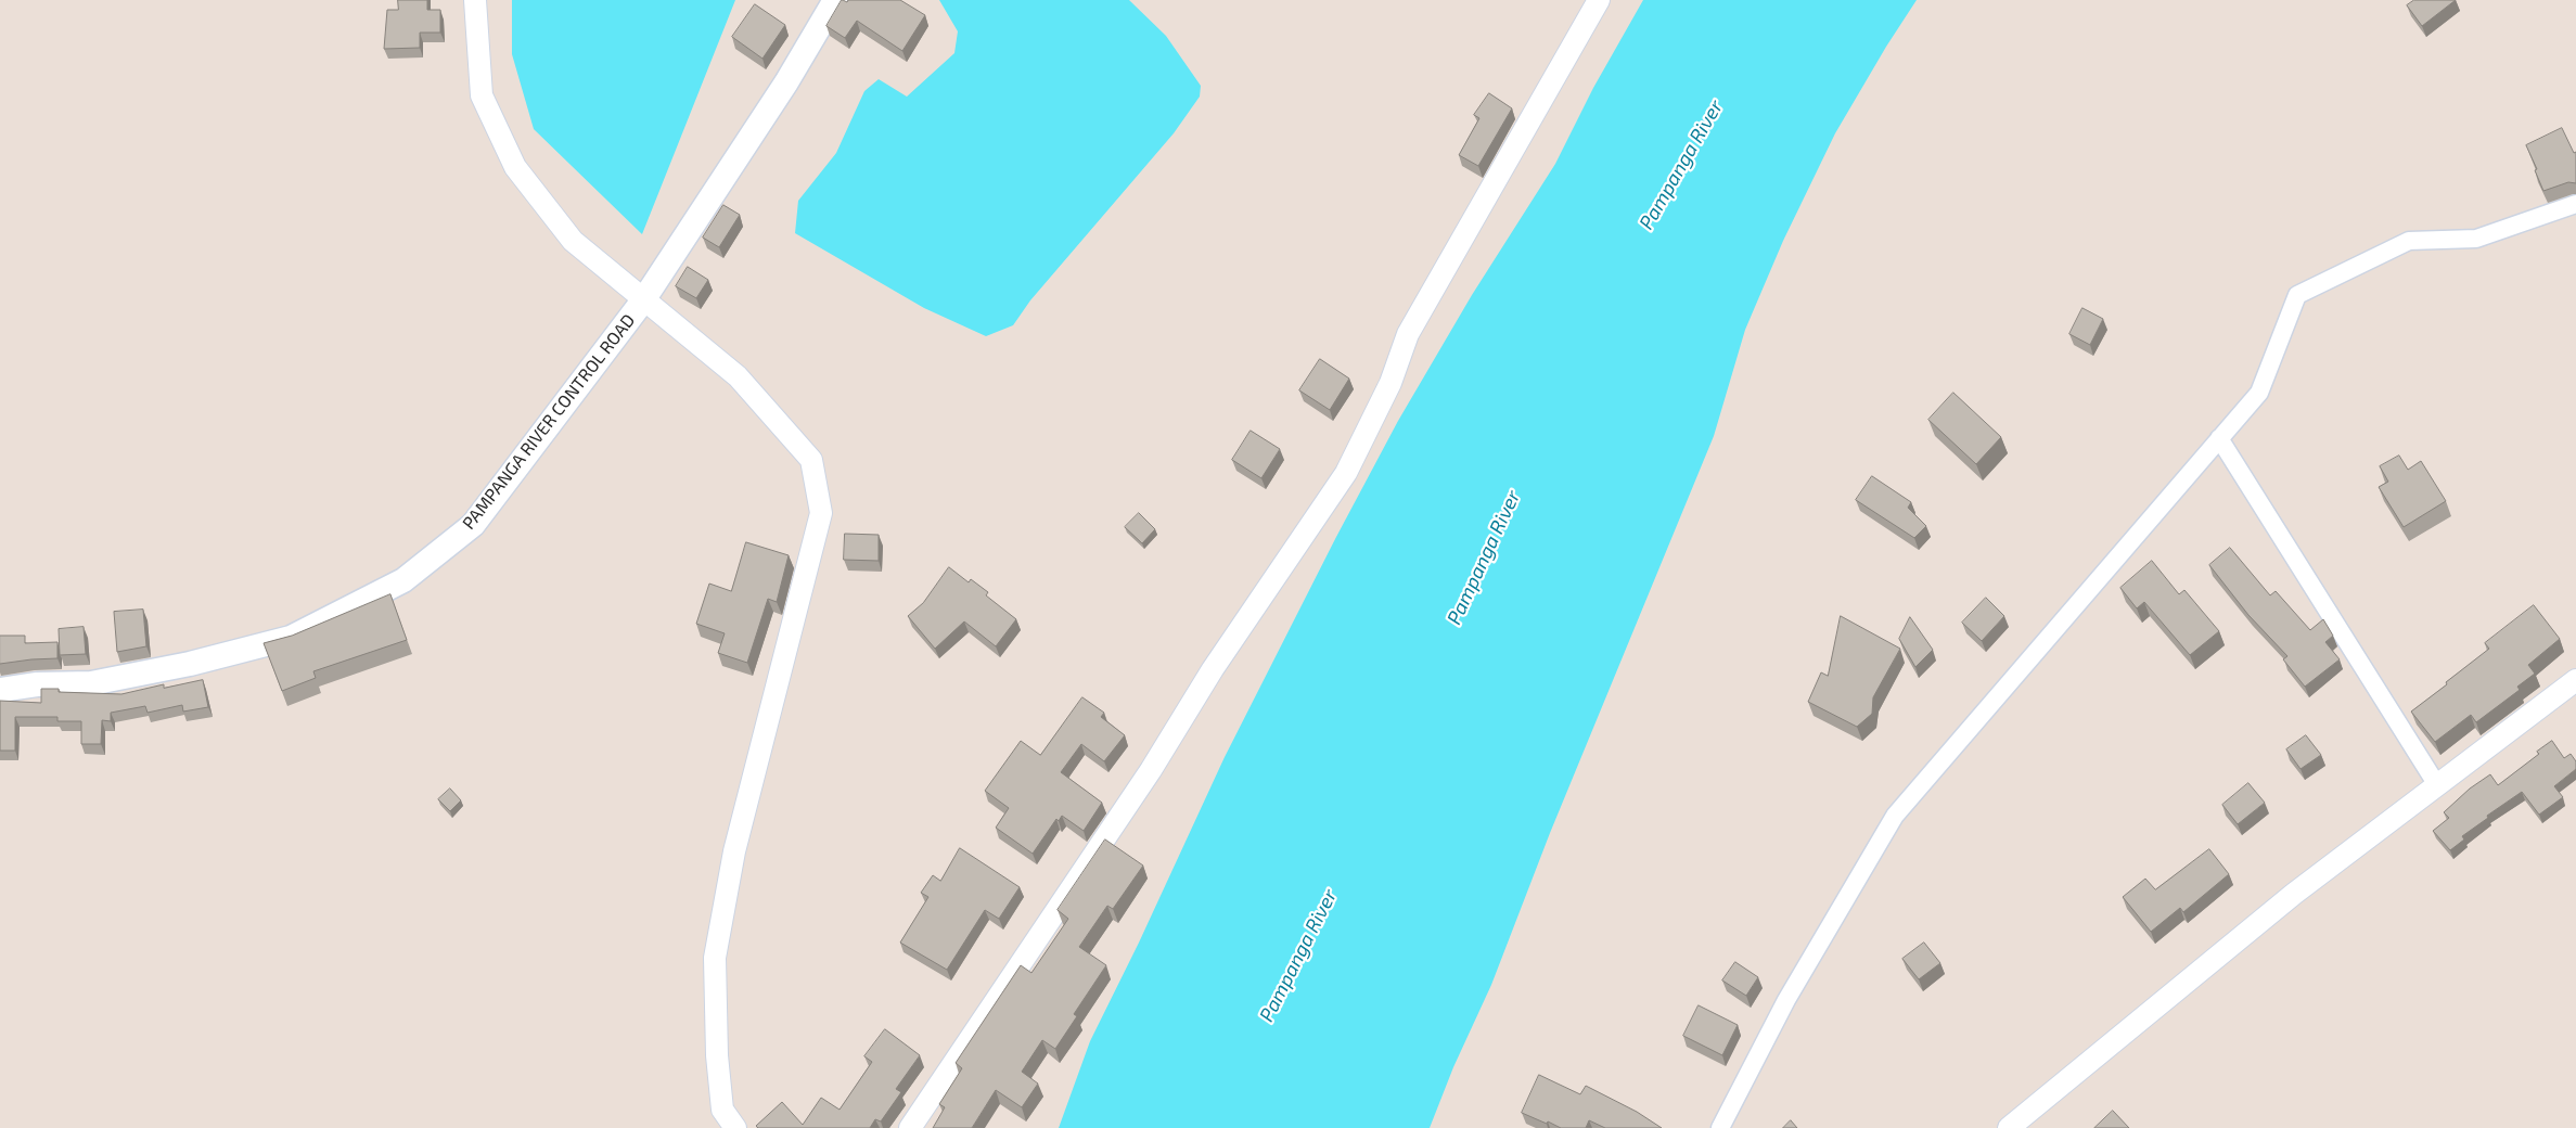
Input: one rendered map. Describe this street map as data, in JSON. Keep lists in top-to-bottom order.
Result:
{
  "streets": {
    "main road": ["PAMPANGA RIVER CONTROL ROAD"]
  },
  "water": ["Pampanga River"]
}
